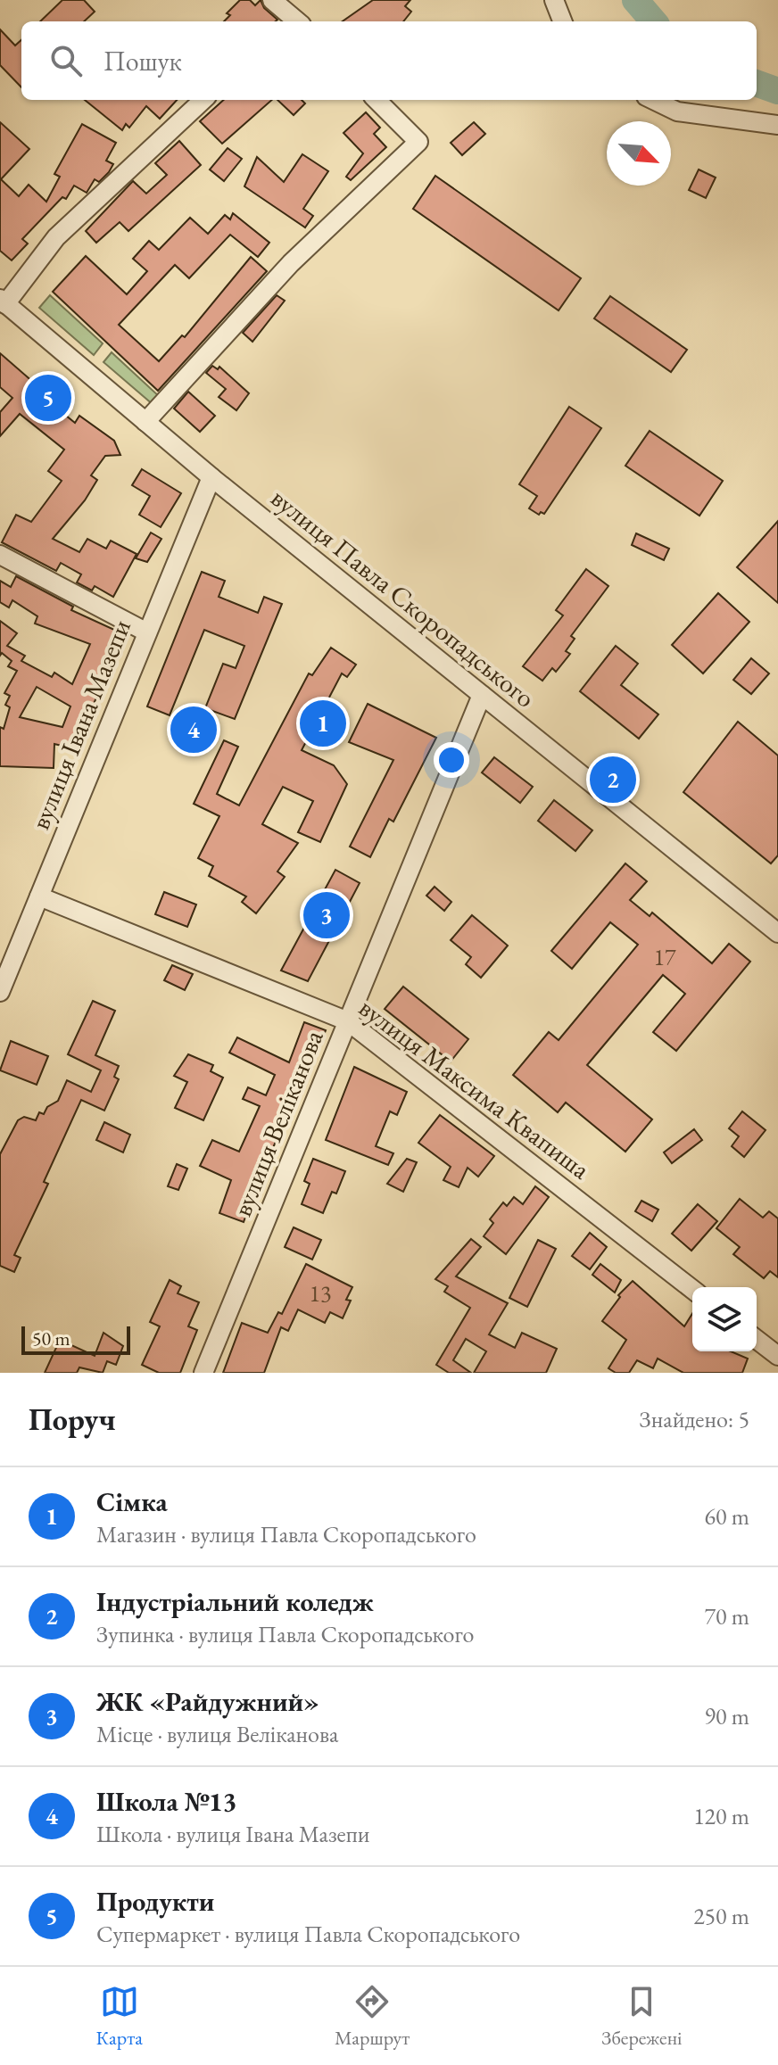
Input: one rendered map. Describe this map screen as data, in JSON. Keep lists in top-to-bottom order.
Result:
{
  "streets": {
    "street": [
      "вулиця Павла Скоропадського",
      "вулиця Івана Мазепи",
      "вулиця Максима Квапиша",
      "вулиця Веліканова"
    ]
  },
  "crossings": [
    ["вулиця Павла Скоропадського", "вулиця Івана Мазепи"],
    ["вулиця Павла Скоропадського", "вулиця Веліканова"],
    ["вулиця Івана Мазепи", "вулиця Максима Квапиша"],
    ["вулиця Максима Квапиша", "вулиця Веліканова"]
  ],
  "house_numbers": ["17", "13"],
  "scale_bar": "50 m",
  "north": "bottom right",
  "page": {
    "search": "Пошук",
    "pins": [
      "5",
      "1",
      "4",
      "2",
      "3"
    ],
    "scale": "50 m",
    "heading": ["Поруч", "Знайдено: 5"],
    "list": [
      {
        "mark": "1",
        "name": "Сімка",
        "note": "Магазин · вулиця Павла Скоропадського",
        "value": "60 m"
      },
      {
        "mark": "2",
        "name": "Індустріальний коледж",
        "note": "Зупинка · вулиця Павла Скоропадського",
        "value": "70 m"
      },
      {
        "mark": "3",
        "name": "ЖК «Райдужний»",
        "note": "Місце · вулиця Веліканова",
        "value": "90 m"
      },
      {
        "mark": "4",
        "name": "Школа №13",
        "note": "Школа · вулиця Івана Мазепи",
        "value": "120 m"
      },
      {
        "mark": "5",
        "name": "Продукти",
        "note": "Супермаркет · вулиця Павла Скоропадського",
        "value": "250 m"
      }
    ],
    "nav": ["Карта", "Маршрут", "Збережені"]
  }
}
